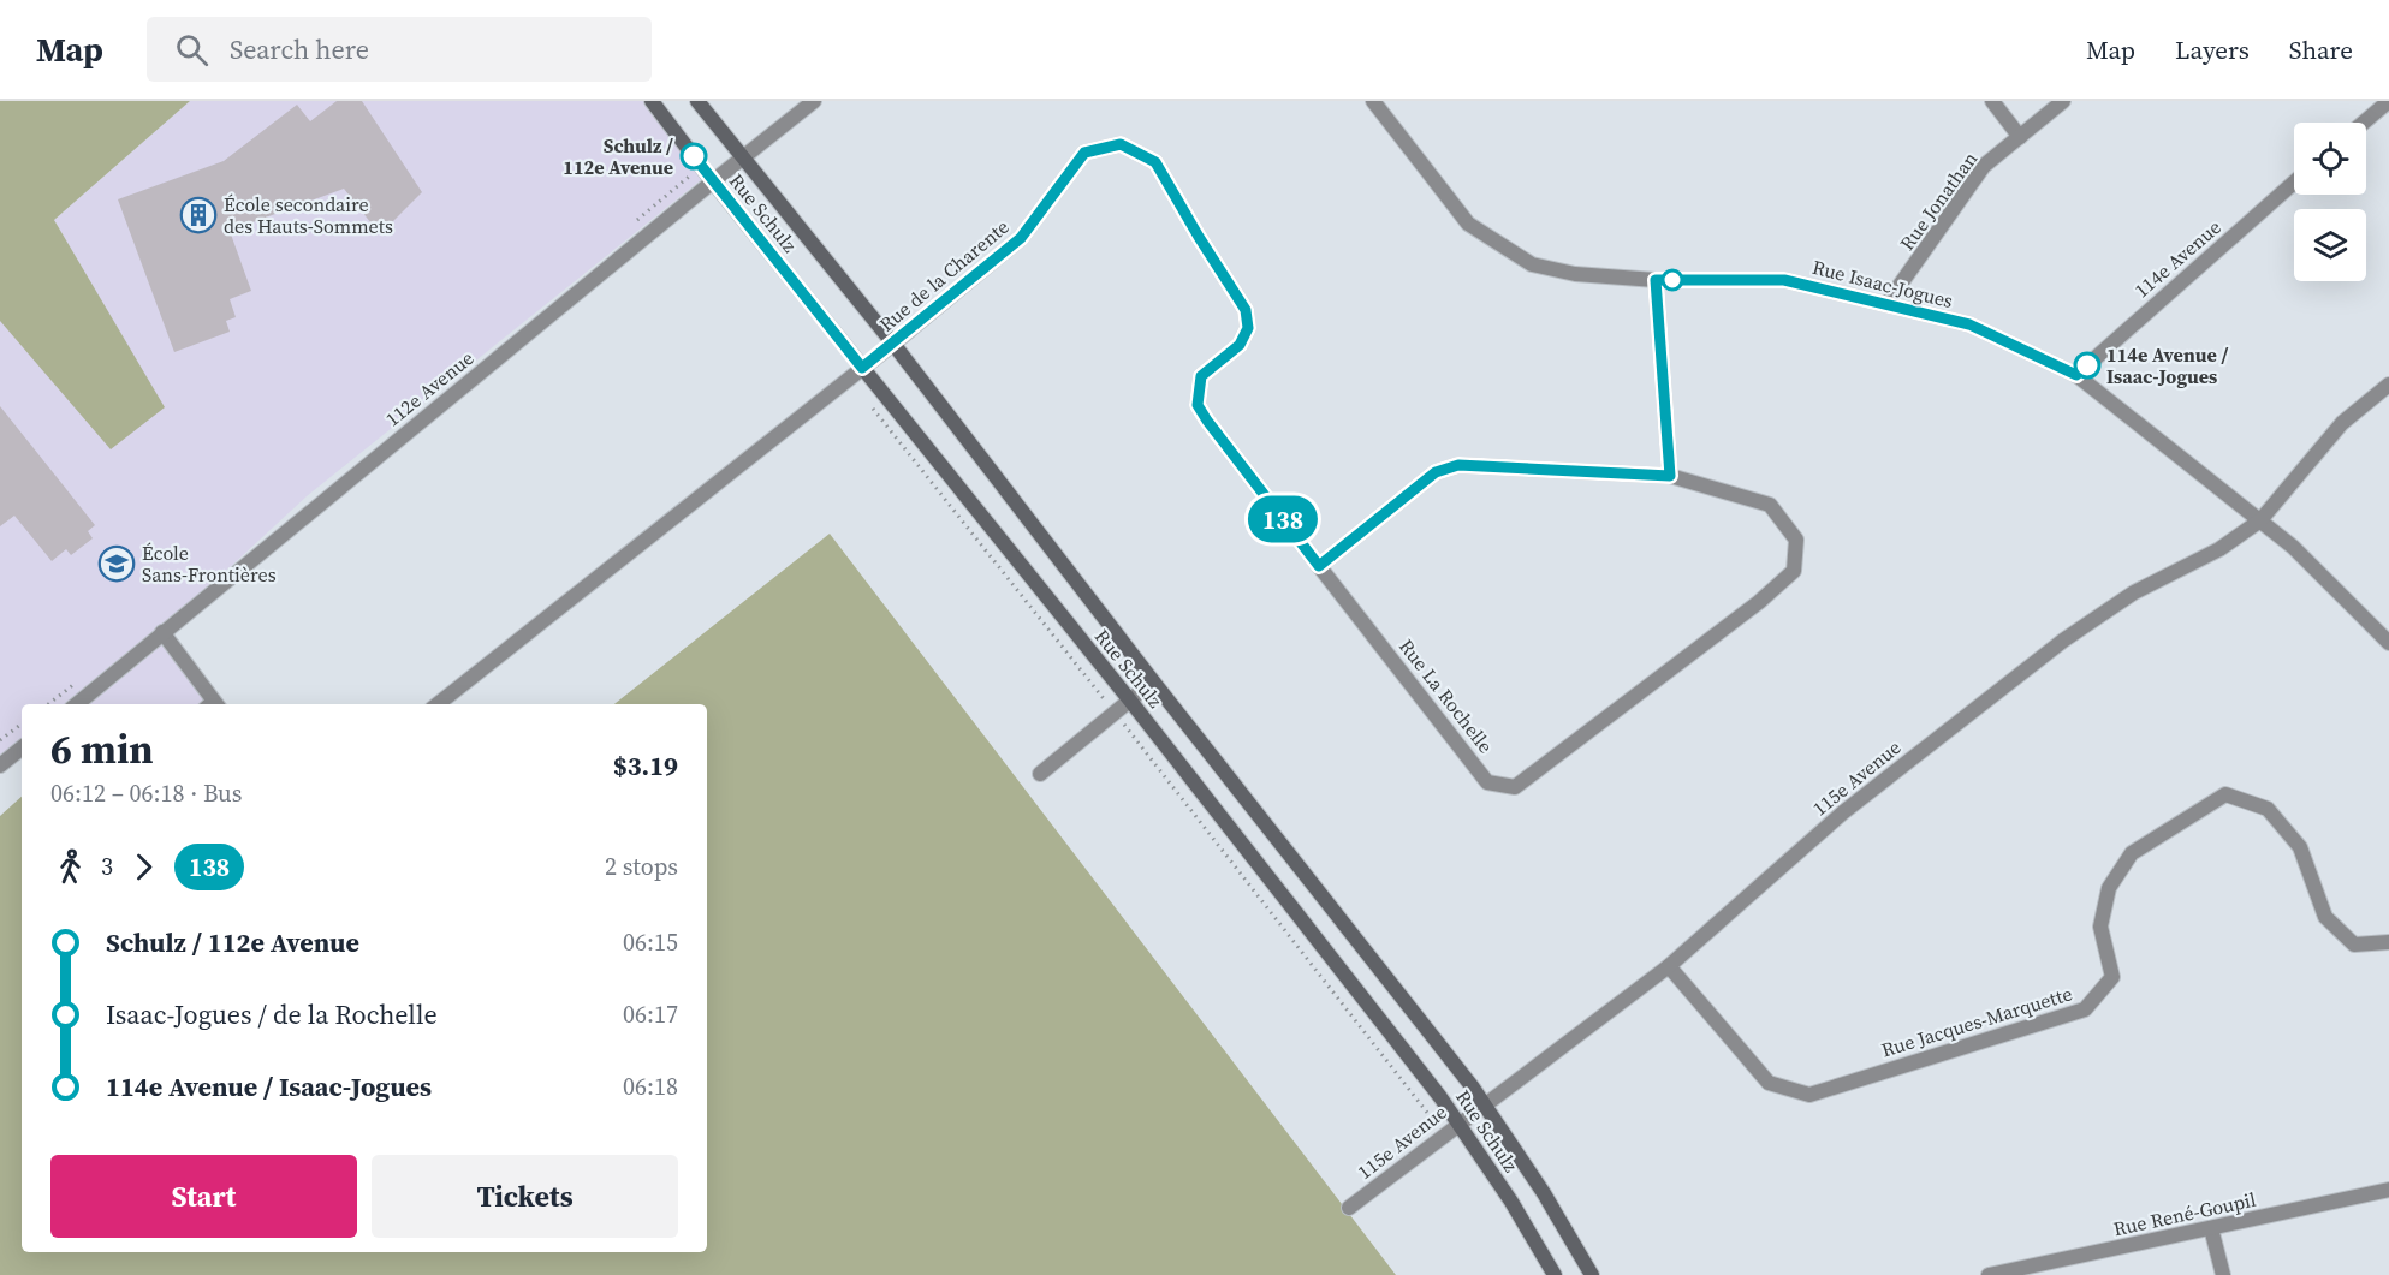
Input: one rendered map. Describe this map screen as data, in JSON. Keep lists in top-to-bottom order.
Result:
{
  "streets": {
    "street": [
      "Rue Jonathan",
      "Rue Schulz",
      "114e Avenue",
      "Rue de la Charente",
      "Rue Isaac-Jogues",
      "112e Avenue",
      "Rue La Rochelle",
      "115e Avenue",
      "Rue Jacques-Marquette",
      "Rue René-Goupil"
    ]
  },
  "crossings": [
    ["Rue Jonathan", "Rue Isaac-Jogues"],
    ["Rue Schulz", "Rue de la Charente"],
    ["Rue Schulz", "112e Avenue"],
    ["Rue Schulz", "115e Avenue"],
    ["114e Avenue", "Rue Isaac-Jogues"],
    ["Rue de la Charente", "Rue La Rochelle"],
    ["Rue Isaac-Jogues", "115e Avenue"],
    ["115e Avenue", "Rue Jacques-Marquette"]
  ],
  "places": {
    "other": ["Schulz / 112e Avenue", "114e Avenue / Isaac-Jogues"],
    "building": ["École secondaire des Hauts-Sommets"],
    "school or university": ["École Sans-Frontières"]
  },
  "lines": ["bus line 138"],
  "page": {
    "header": "Map",
    "search": "Search here",
    "nav": ["Map", "Layers", "Share"],
    "on_map": "138",
    "heading": ["6 min", "06:12 – 06:18 · Bus", "$3.19"],
    "legs": ["3", "138", "2 stops"],
    "list": [
      {
        "name": "Schulz / 112e Avenue",
        "value": "06:15"
      },
      {
        "name": "Isaac-Jogues / de la Rochelle",
        "value": "06:17"
      },
      {
        "name": "114e Avenue / Isaac-Jogues",
        "value": "06:18"
      }
    ],
    "buttons": ["Start", "Tickets"]
  }
}
